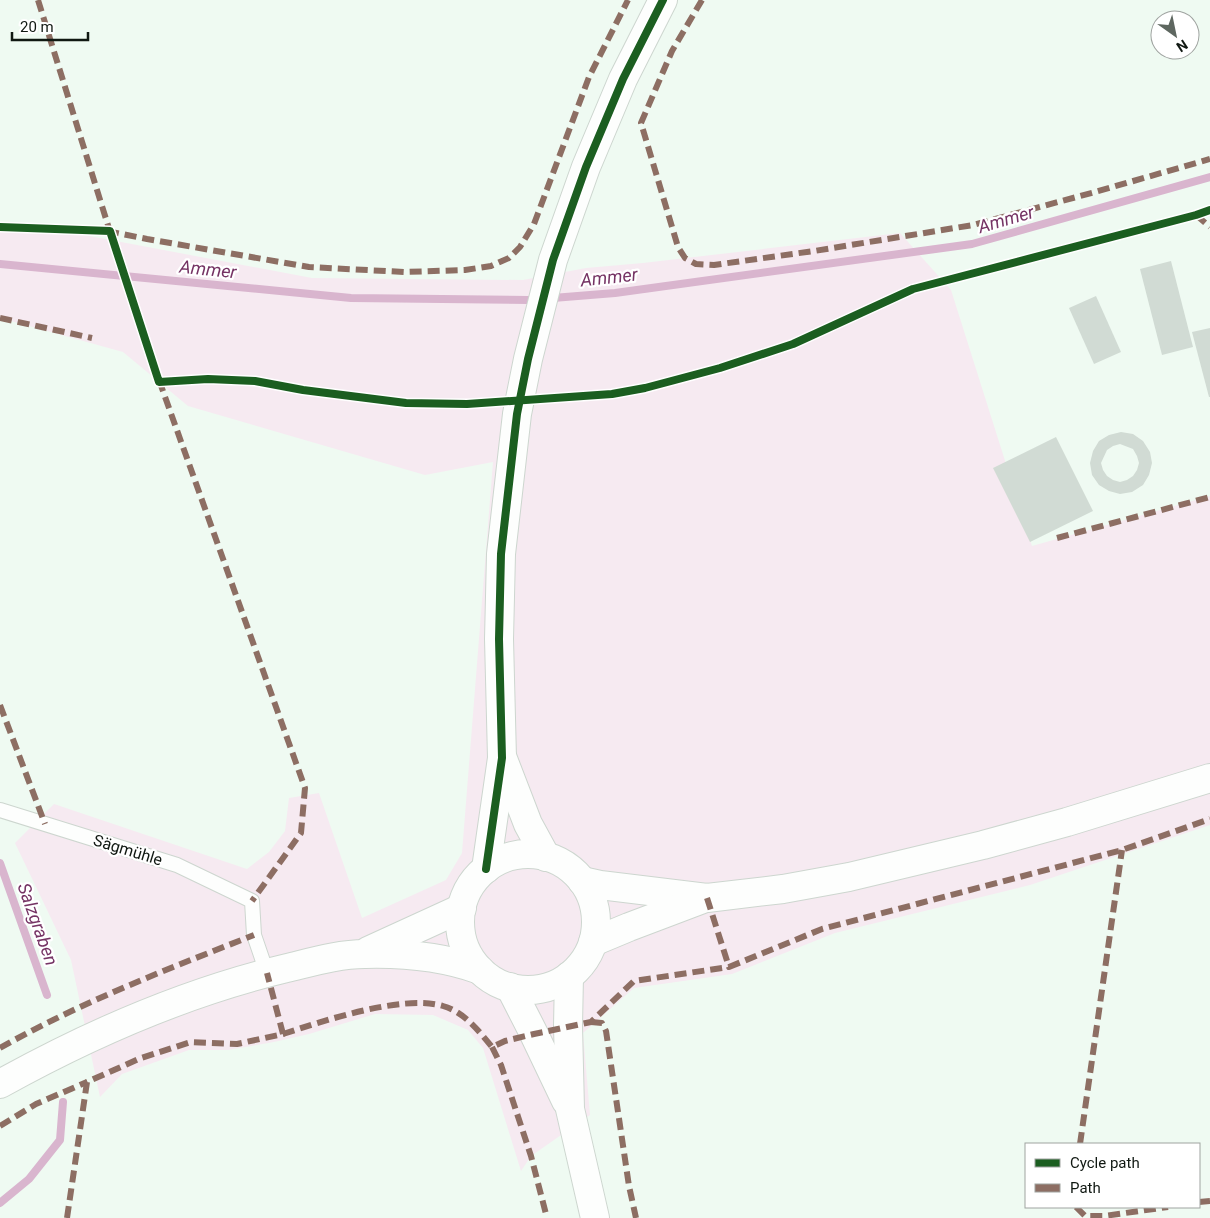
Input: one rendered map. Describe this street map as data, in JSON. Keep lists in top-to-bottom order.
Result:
{
  "streets": {
    "lane": ["Sägmühle"]
  },
  "water": ["Ammer", "Salzgraben"],
  "legend": ["Cycle path", "Path"],
  "scale_bar": "20 m",
  "north": "bottom right"
}
